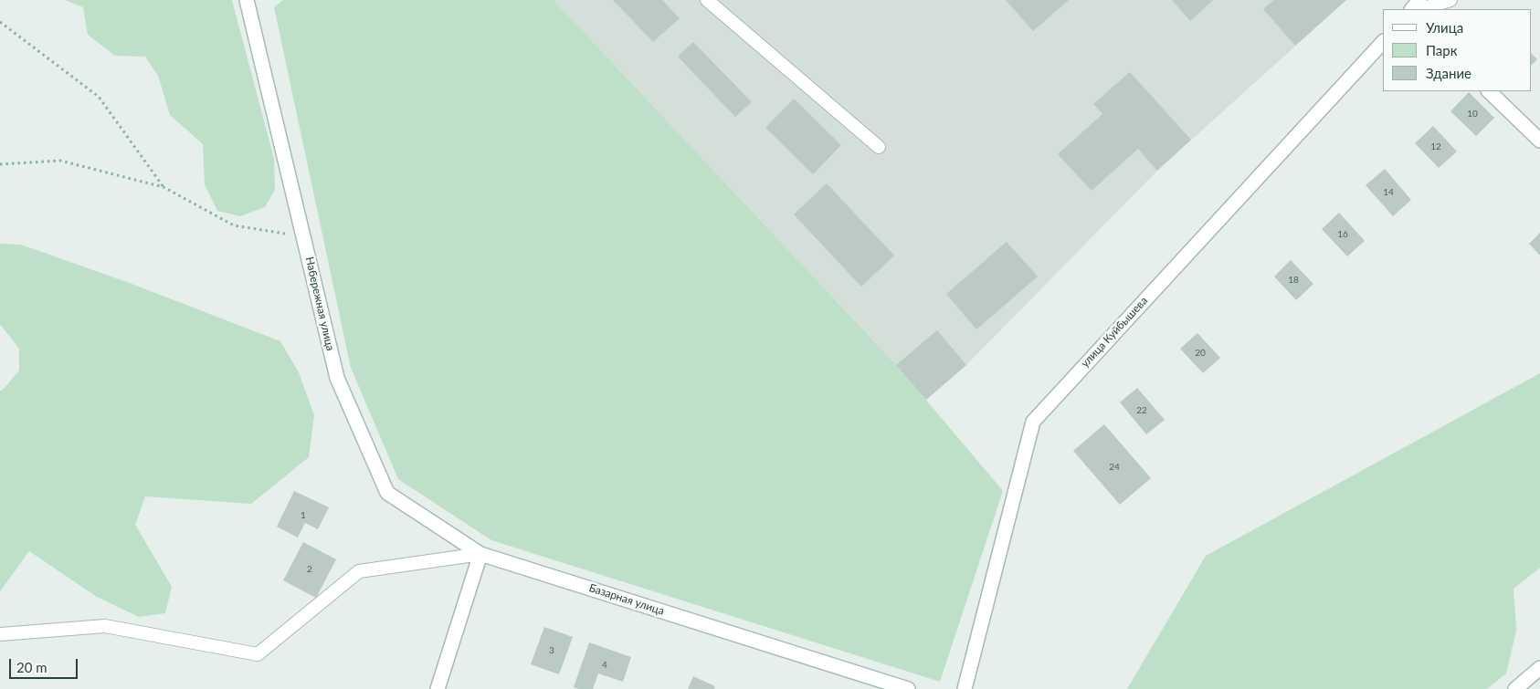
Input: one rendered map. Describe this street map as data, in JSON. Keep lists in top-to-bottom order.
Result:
{
  "streets": {
    "main road": ["Набережная улица", "улица Куйбышева", "Базарная улица"]
  },
  "crossings": [
    ["Набережная улица", "Базарная улица"]
  ],
  "house_numbers": [
    "10",
    "12",
    "14",
    "16",
    "18",
    "20",
    "22",
    "24",
    "1",
    "2",
    "3",
    "4"
  ],
  "legend": ["Улица", "Парк", "Здание"],
  "scale_bar": "20 m"
}
